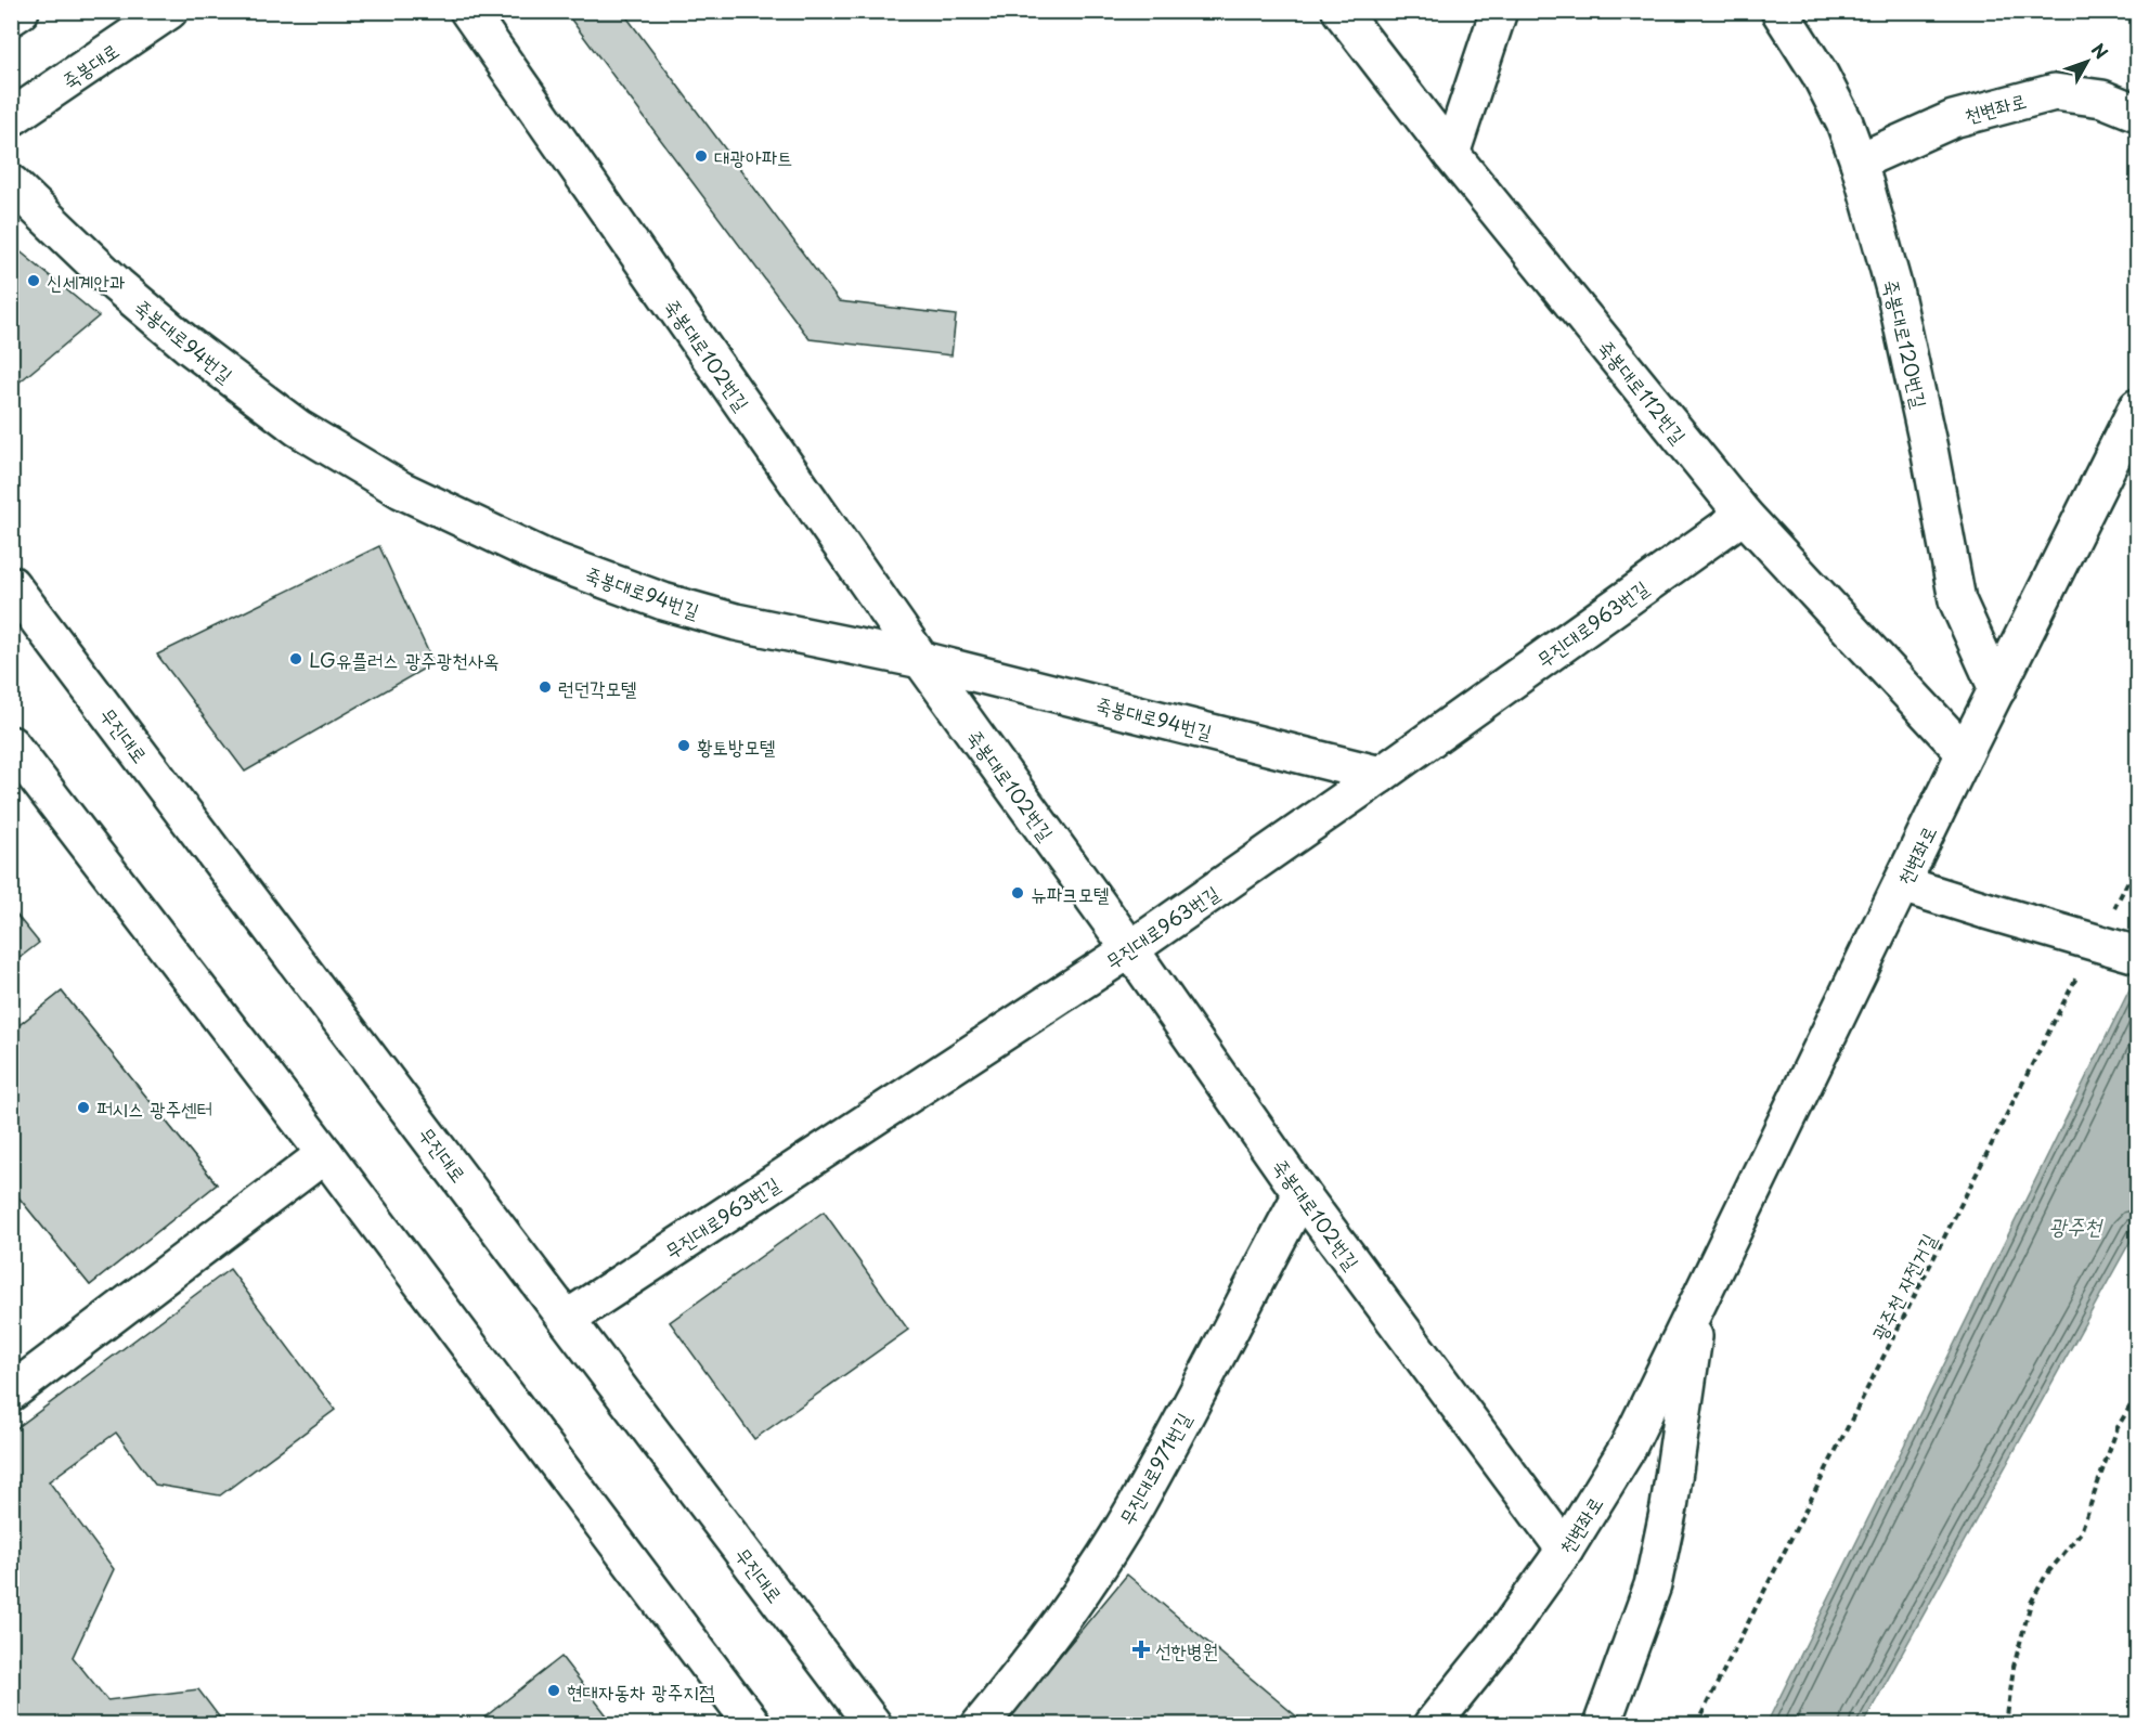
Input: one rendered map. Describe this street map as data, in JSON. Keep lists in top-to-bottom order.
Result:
{
  "streets": {
    "street": [
      "죽봉대로",
      "천변좌로",
      "죽봉대로94번길",
      "죽봉대로120번길",
      "죽봉대로102번길",
      "죽봉대로112번길",
      "무진대로963번길",
      "무진대로",
      "무진대로971번길"
    ],
    "path": ["광주천 자전거길"]
  },
  "crossings": [
    ["천변좌로", "죽봉대로120번길"],
    ["천변좌로", "죽봉대로102번길"],
    ["천변좌로", "죽봉대로112번길"],
    ["죽봉대로94번길", "죽봉대로102번길"],
    ["죽봉대로94번길", "무진대로963번길"],
    ["죽봉대로102번길", "무진대로963번길"],
    ["죽봉대로102번길", "무진대로971번길"],
    ["죽봉대로112번길", "무진대로963번길"],
    ["무진대로963번길", "무진대로"]
  ],
  "water": ["광주천"],
  "places": {
    "other": [
      "대광아파트",
      "신세계안과",
      "LG유플러스 광주광천사옥",
      "런던각모텔",
      "황토방모텔",
      "뉴파크모텔",
      "퍼시스 광주센터",
      "현대자동차 광주지점"
    ],
    "health": ["선한병원"]
  },
  "north": "top right"
}
